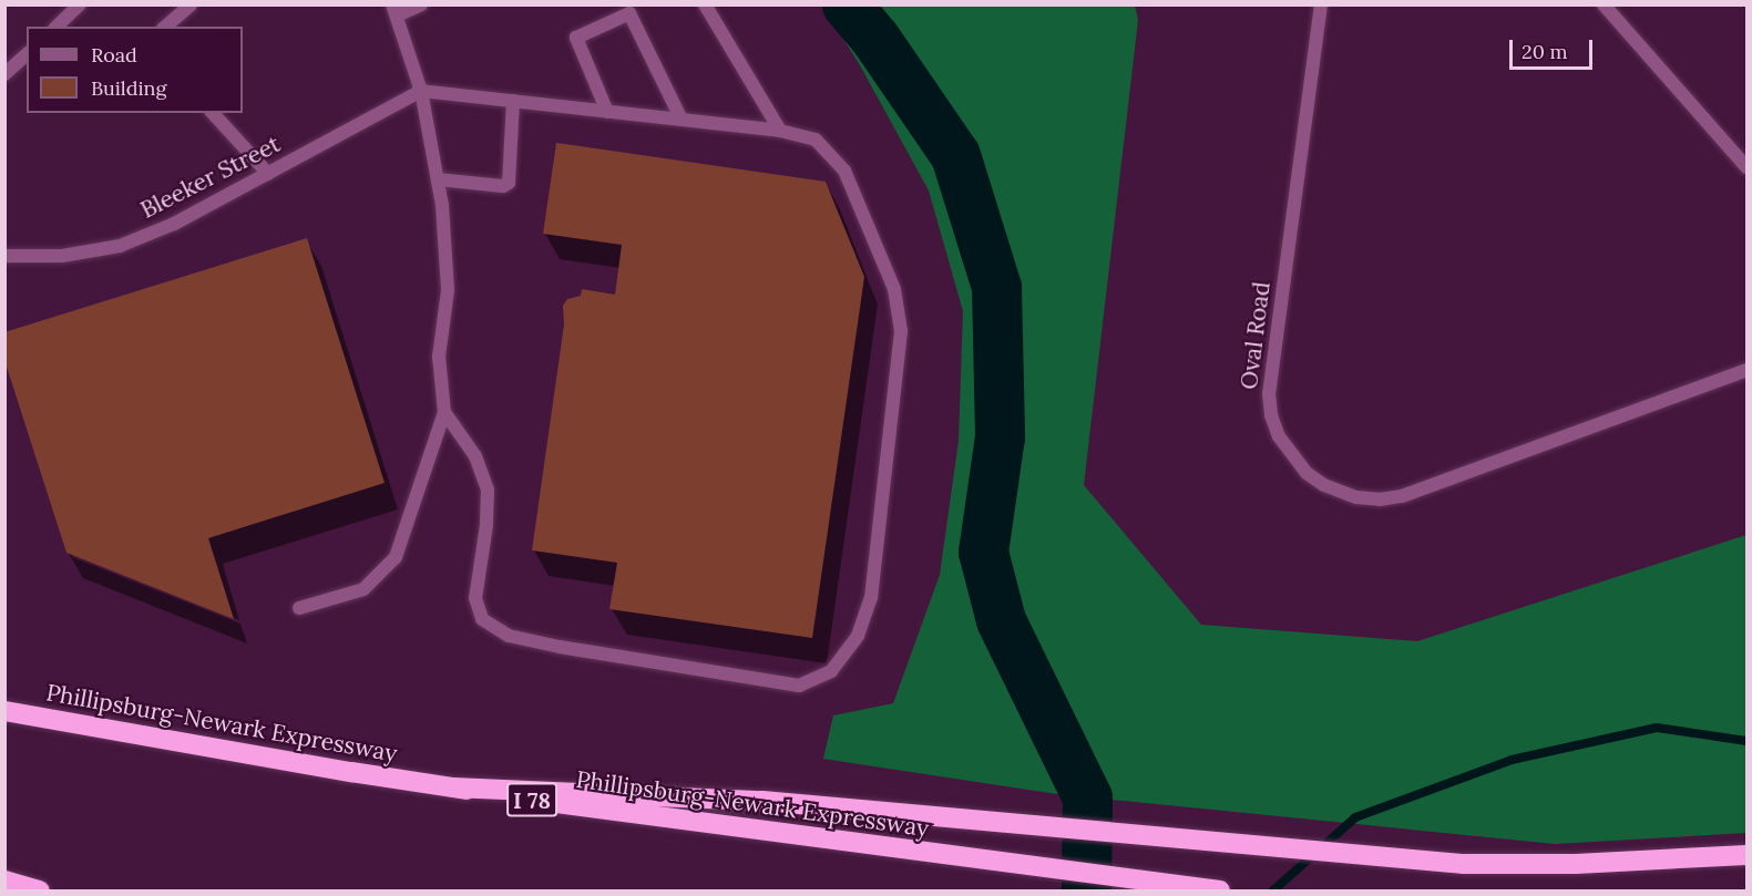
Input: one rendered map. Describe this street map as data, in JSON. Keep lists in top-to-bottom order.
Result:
{
  "streets": {
    "highway": ["Phillipsburg-Newark Expressway", "I 78"],
    "street": ["Bleeker Street", "Oval Road"]
  },
  "legend": ["Road", "Building"],
  "scale_bar": "20 m"
}
